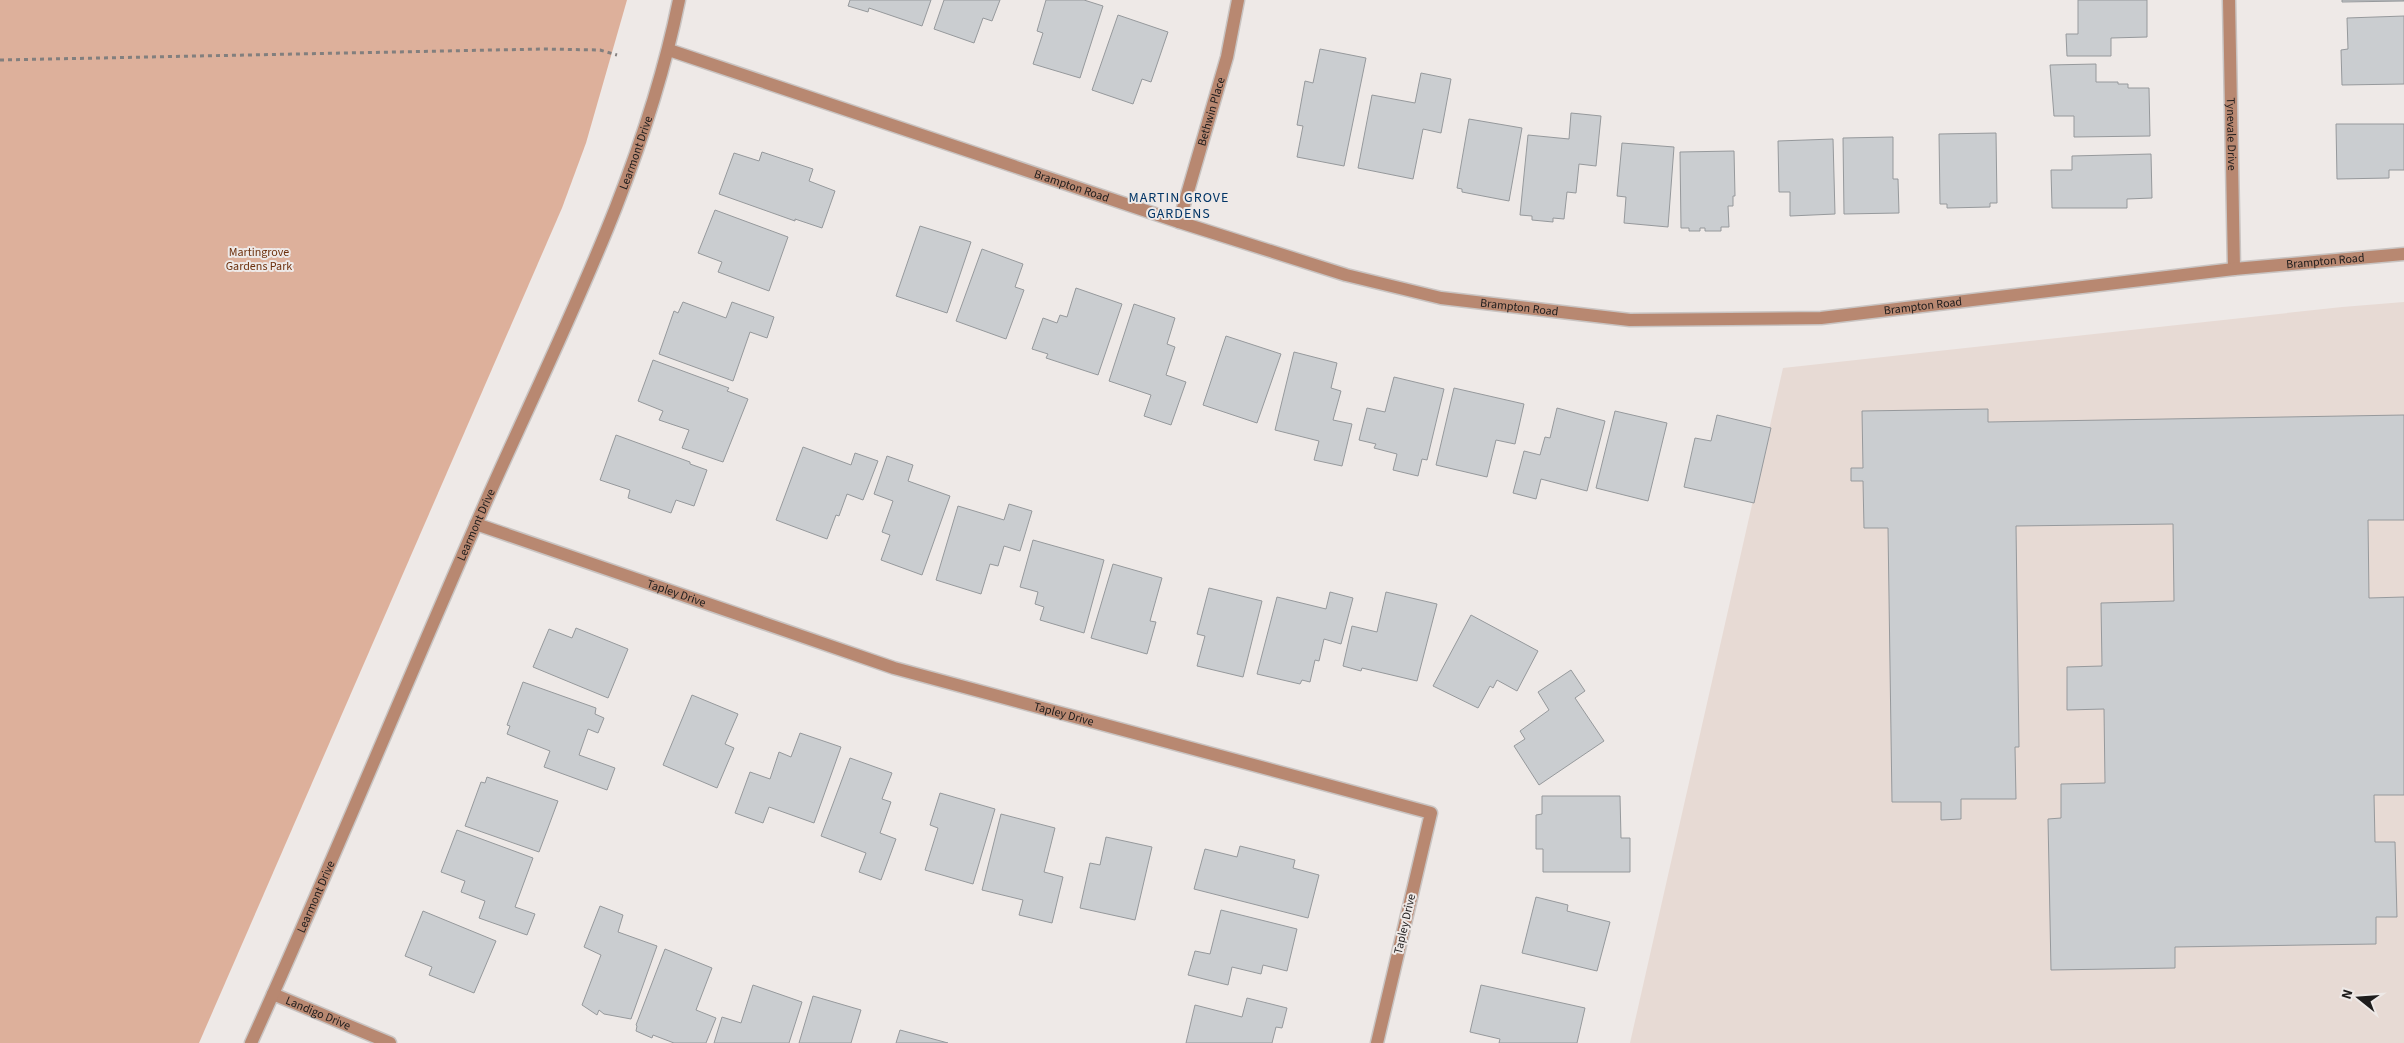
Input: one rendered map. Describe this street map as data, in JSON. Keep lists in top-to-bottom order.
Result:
{
  "streets": {
    "street": [
      "Bethwin Place",
      "Tynevale Drive",
      "Learmont Drive",
      "Brampton Road",
      "Tapley Drive",
      "Landigo Drive"
    ]
  },
  "crossings": [
    ["Bethwin Place", "Brampton Road"],
    ["Tynevale Drive", "Brampton Road"],
    ["Learmont Drive", "Brampton Road"],
    ["Learmont Drive", "Tapley Drive"],
    ["Learmont Drive", "Landigo Drive"]
  ],
  "districts": ["MARTIN GROVE GARDENS"],
  "parks": ["Martingrove Gardens Park"],
  "north": "left"
}
